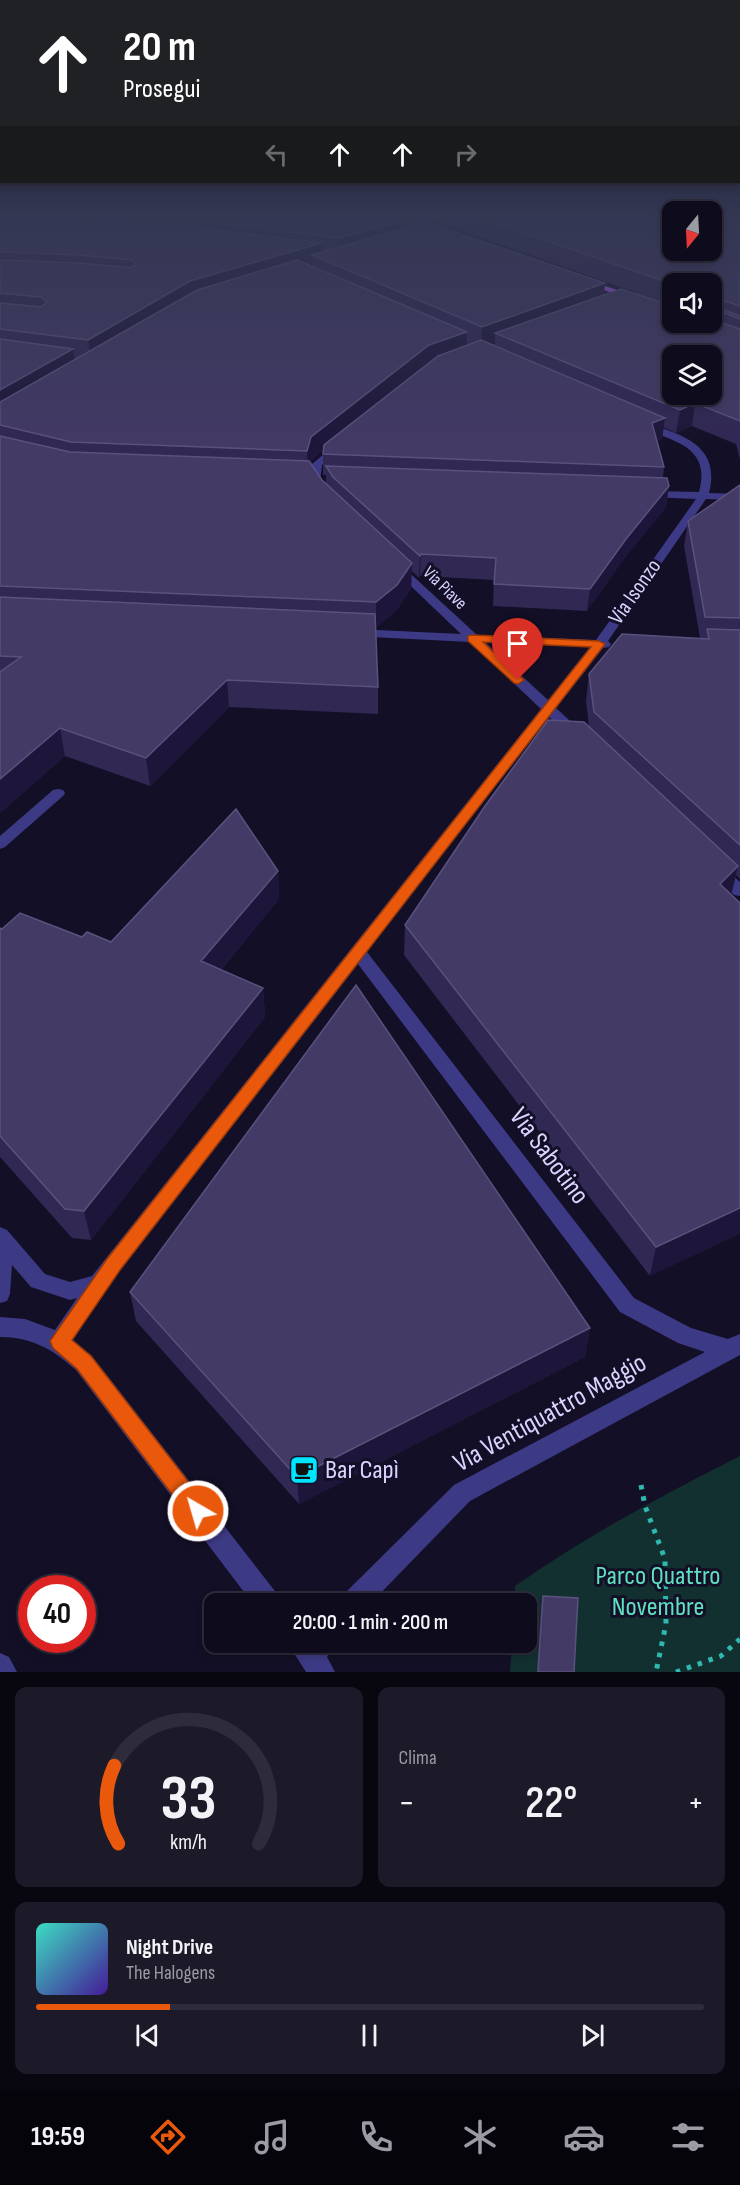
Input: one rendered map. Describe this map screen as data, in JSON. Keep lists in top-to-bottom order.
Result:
{
  "streets": {
    "street": [
      "Via Piave",
      "Via Isonzo",
      "Via Sabotino",
      "Via Ventiquattro Maggio"
    ]
  },
  "crossings": [
    ["Via Piave", "Via Isonzo"],
    ["Via Isonzo", "Via Sabotino"],
    ["Via Sabotino", "Via Ventiquattro Maggio"]
  ],
  "parks": ["Parco Quattro Novembre"],
  "places": {
    "cafe": ["Bar Capì"]
  },
  "north": "bottom",
  "page": {
    "turn": ["20 m", "Prosegui"],
    "limit": "40",
    "trip": "20:00 · 1 min · 200 m",
    "tile": "Clima",
    "heat": ["−", "22°", "+"],
    "song": ["Night Drive", "The Halogens"],
    "tabs": "19:59",
    "gauge": ["33", "km/h"]
  }
}
